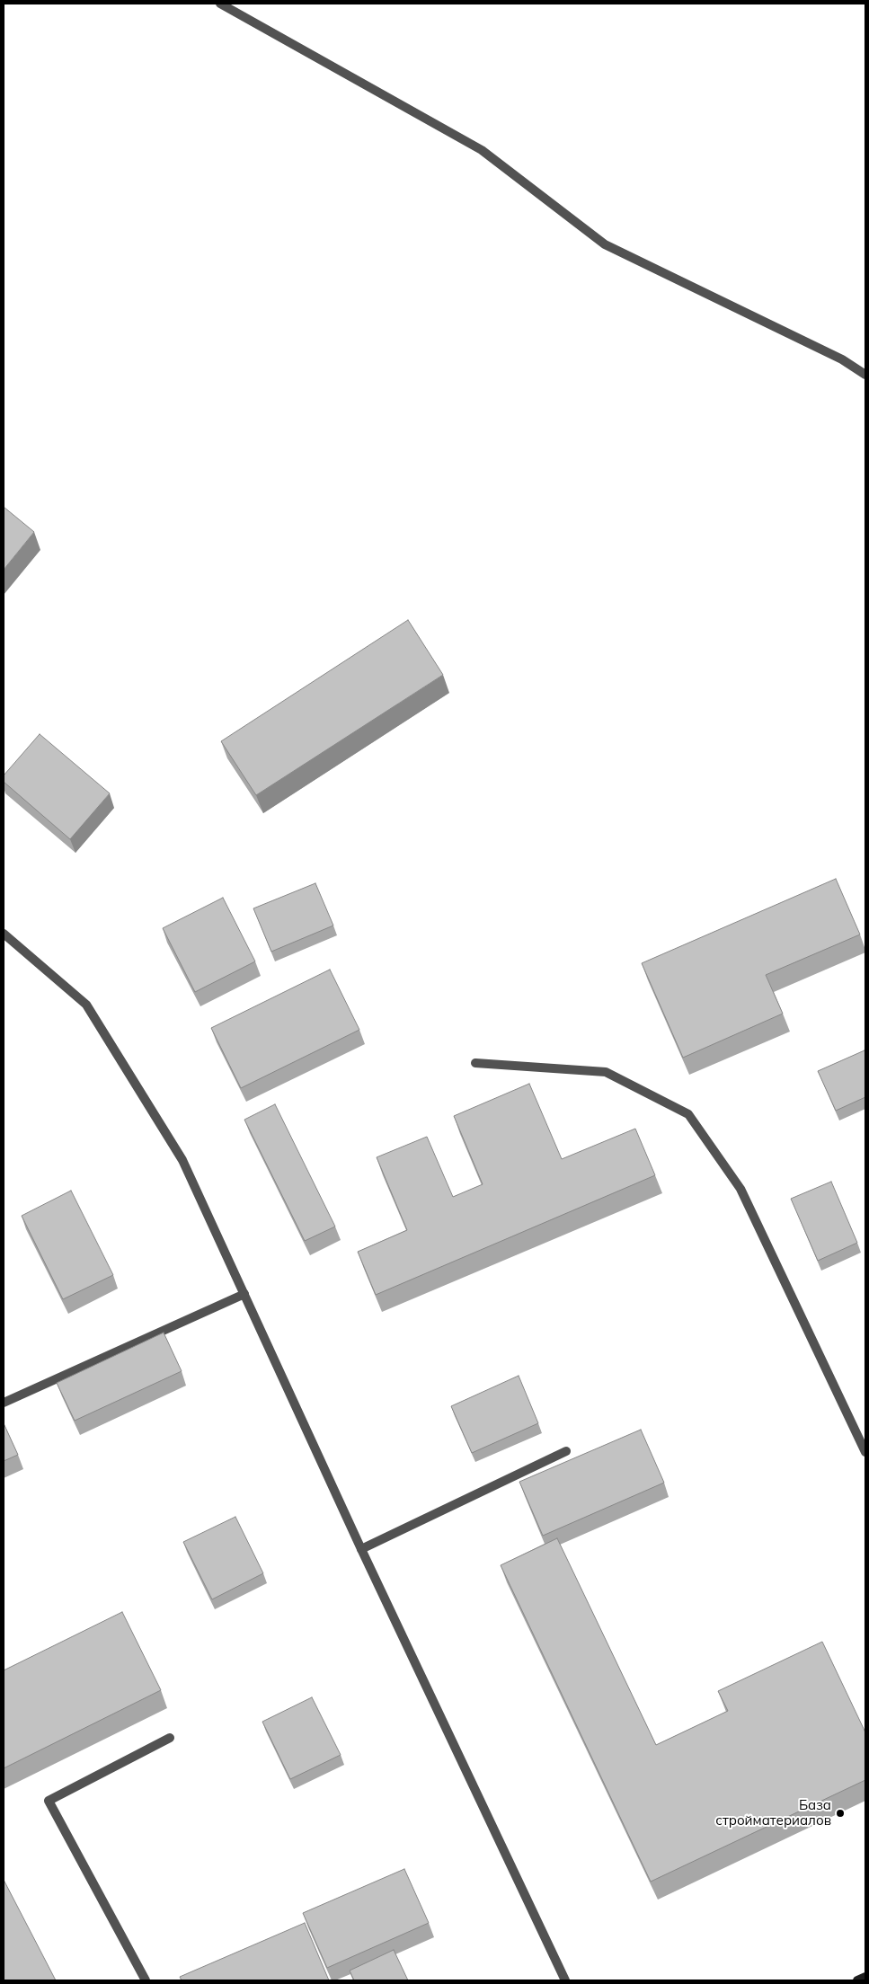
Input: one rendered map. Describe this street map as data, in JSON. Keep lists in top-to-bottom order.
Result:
{
  "places": ["База стройматериалов"]
}
